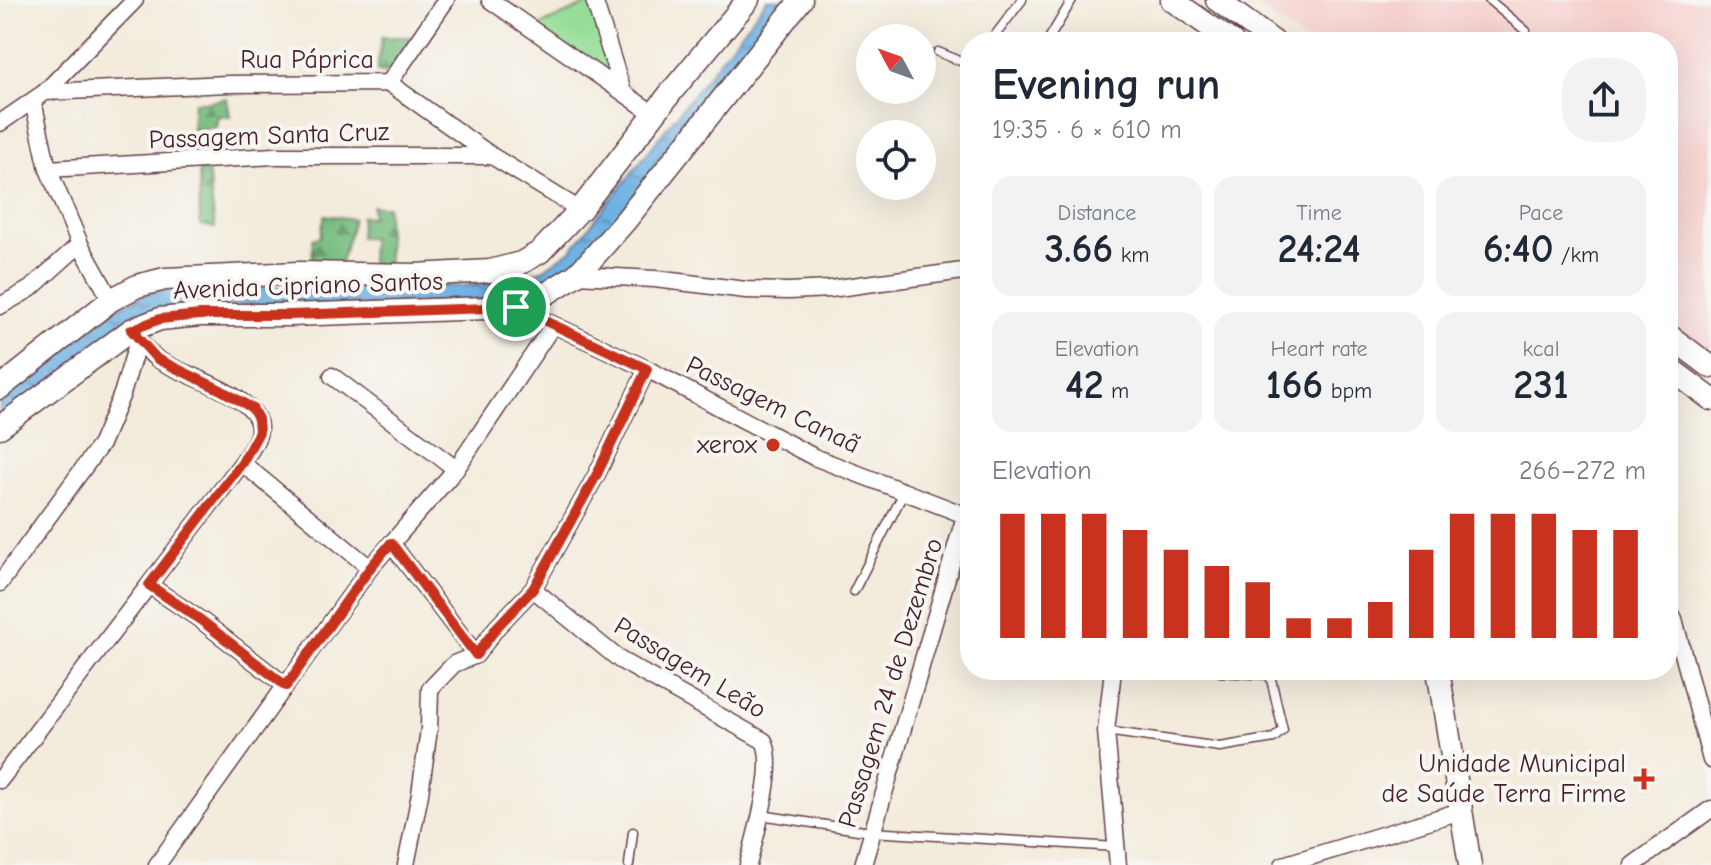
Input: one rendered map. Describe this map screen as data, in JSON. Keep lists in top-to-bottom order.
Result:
{
  "streets": {
    "street": [
      "Rua Páprica",
      "Passagem Santa Cruz",
      "Avenida Cipriano Santos",
      "Passagem Canaã",
      "Passagem Leão",
      "Passagem 24 de Dezembro"
    ]
  },
  "crossings": [
    ["Rua Páprica", "Passagem Santa Cruz"],
    ["Rua Páprica", "Avenida Cipriano Santos"],
    ["Avenida Cipriano Santos", "Passagem Canaã"]
  ],
  "places": {
    "other": ["xerox"],
    "health": ["Unidade Municipal de Saúde Terra Firme"]
  },
  "north": "top left",
  "page": {
    "heading": ["Evening run", "19:35 · 6 × 610 m"],
    "stats": [
      ["Distance", "3.66 km"],
      ["Time", "24:24"],
      ["Pace", "6:40 /km"],
      ["Elevation", "42 m"],
      ["Heart rate", "166 bpm"],
      ["kcal", "231"]
    ],
    "chart": ["Elevation", "266–272 m"]
  }
}
